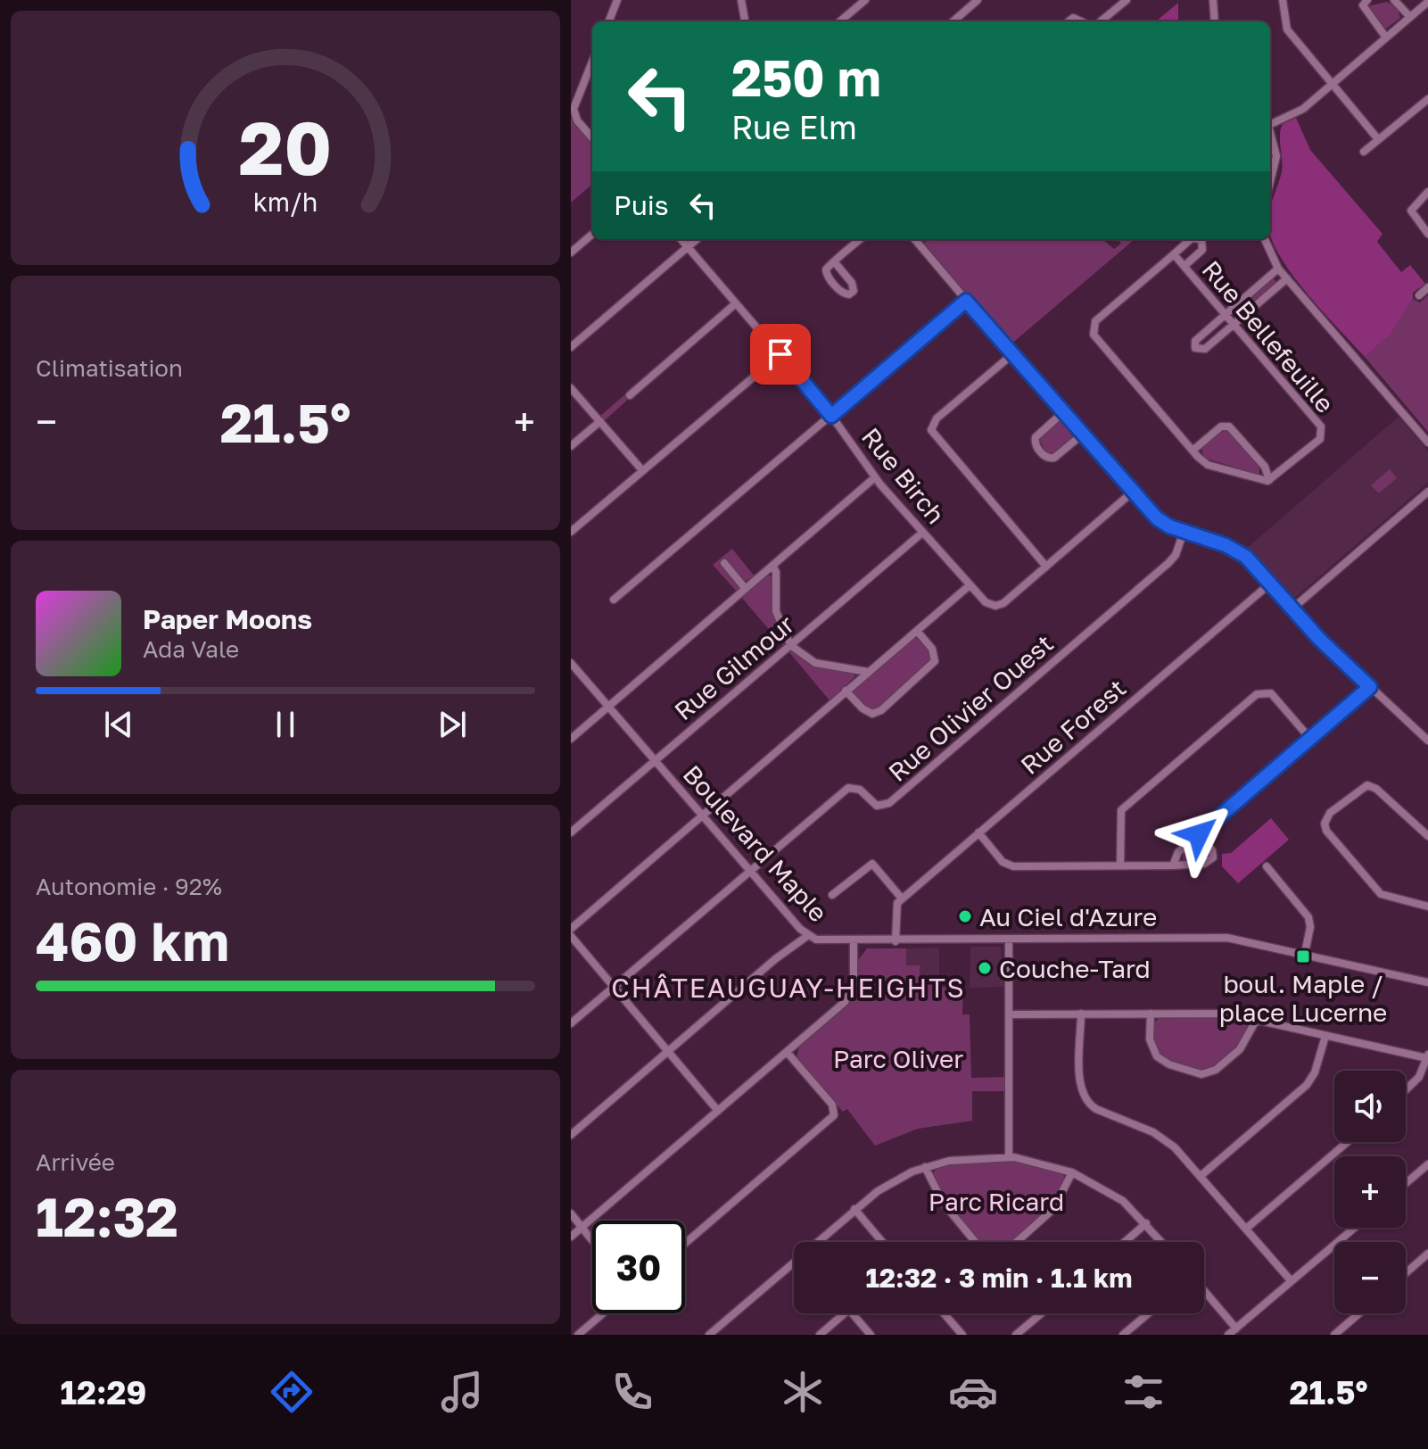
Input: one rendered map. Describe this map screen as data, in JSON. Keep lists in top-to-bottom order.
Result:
{
  "streets": {
    "street": [
      "Rue Bellefeuille",
      "Rue Birch",
      "Rue Gilmour",
      "Rue Olivier Ouest",
      "Rue Forest",
      "Boulevard Maple"
    ]
  },
  "crossings": [
    ["Rue Birch", "Rue Gilmour"],
    ["Rue Gilmour", "Boulevard Maple"],
    ["Rue Olivier Ouest", "Boulevard Maple"]
  ],
  "districts": ["CHÂTEAUGUAY-HEIGHTS"],
  "parks": ["Parc Oliver", "Parc Ricard"],
  "places": {
    "other": ["Au Ciel d'Azure", "Couche-Tard"],
    "transit": ["boul. Maple / place Lucerne"]
  },
  "page": {
    "turn": ["250 m", "Rue Elm"],
    "then": "Puis",
    "tile": [
      "Climatisation",
      ["Autonomie · 92%", "460 km"],
      ["Arrivée", "12:32"]
    ],
    "heat": ["−", "21.5°", "+"],
    "song": ["Paper Moons", "Ada Vale"],
    "map_buttons": ["+", "−"],
    "limit": "30",
    "trip": "12:32 · 3 min · 1.1 km",
    "tabs": ["12:29", "21.5°"],
    "gauge": ["20", "km/h"]
  }
}
